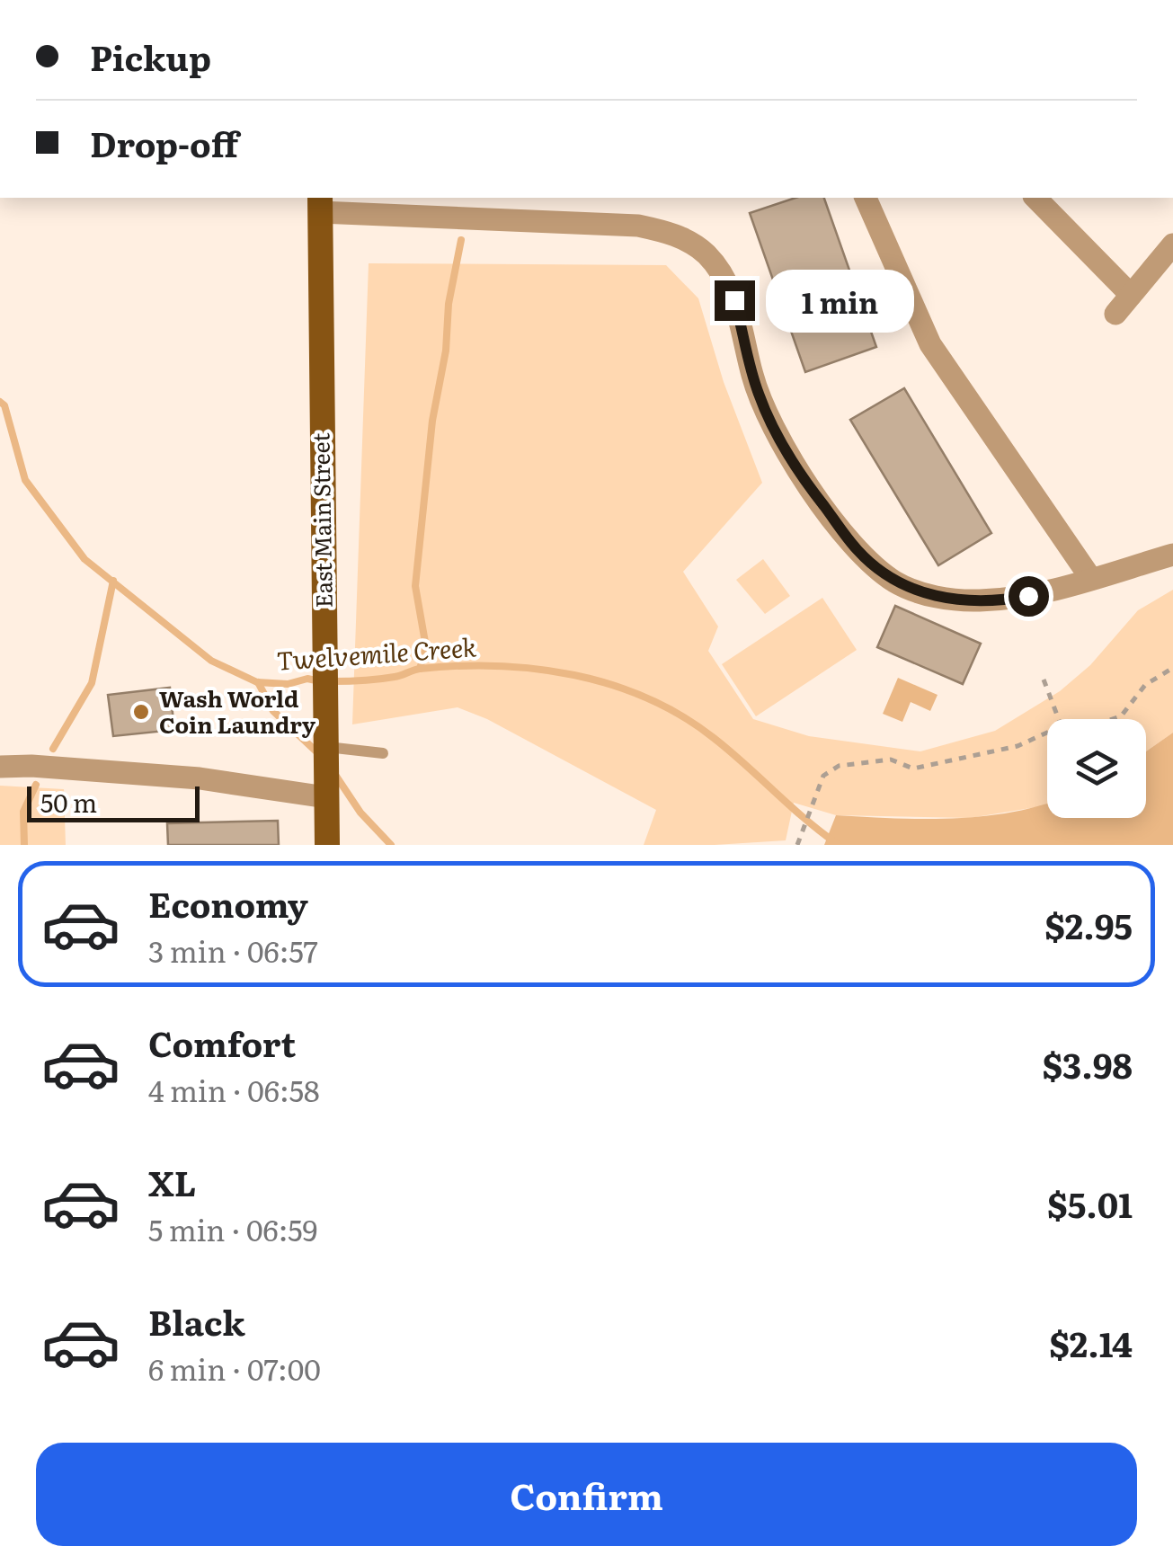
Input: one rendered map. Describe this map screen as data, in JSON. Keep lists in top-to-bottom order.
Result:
{
  "streets": {
    "main road": ["East Main Street"]
  },
  "water": ["Twelvemile Creek"],
  "places": ["Wash World Coin Laundry"],
  "scale_bar": "50 m",
  "page": {
    "banner": ["Pickup", "Drop-off"],
    "bubble": "1 min",
    "scale": "50 m",
    "list": [
      {
        "name": "Economy",
        "note": "3 min · 06:57",
        "value": "$2.95"
      },
      {
        "name": "Comfort",
        "note": "4 min · 06:58",
        "value": "$3.98"
      },
      {
        "name": "XL",
        "note": "5 min · 06:59",
        "value": "$5.01"
      },
      {
        "name": "Black",
        "note": "6 min · 07:00",
        "value": "$2.14"
      }
    ],
    "buttons": "Confirm"
  }
}
